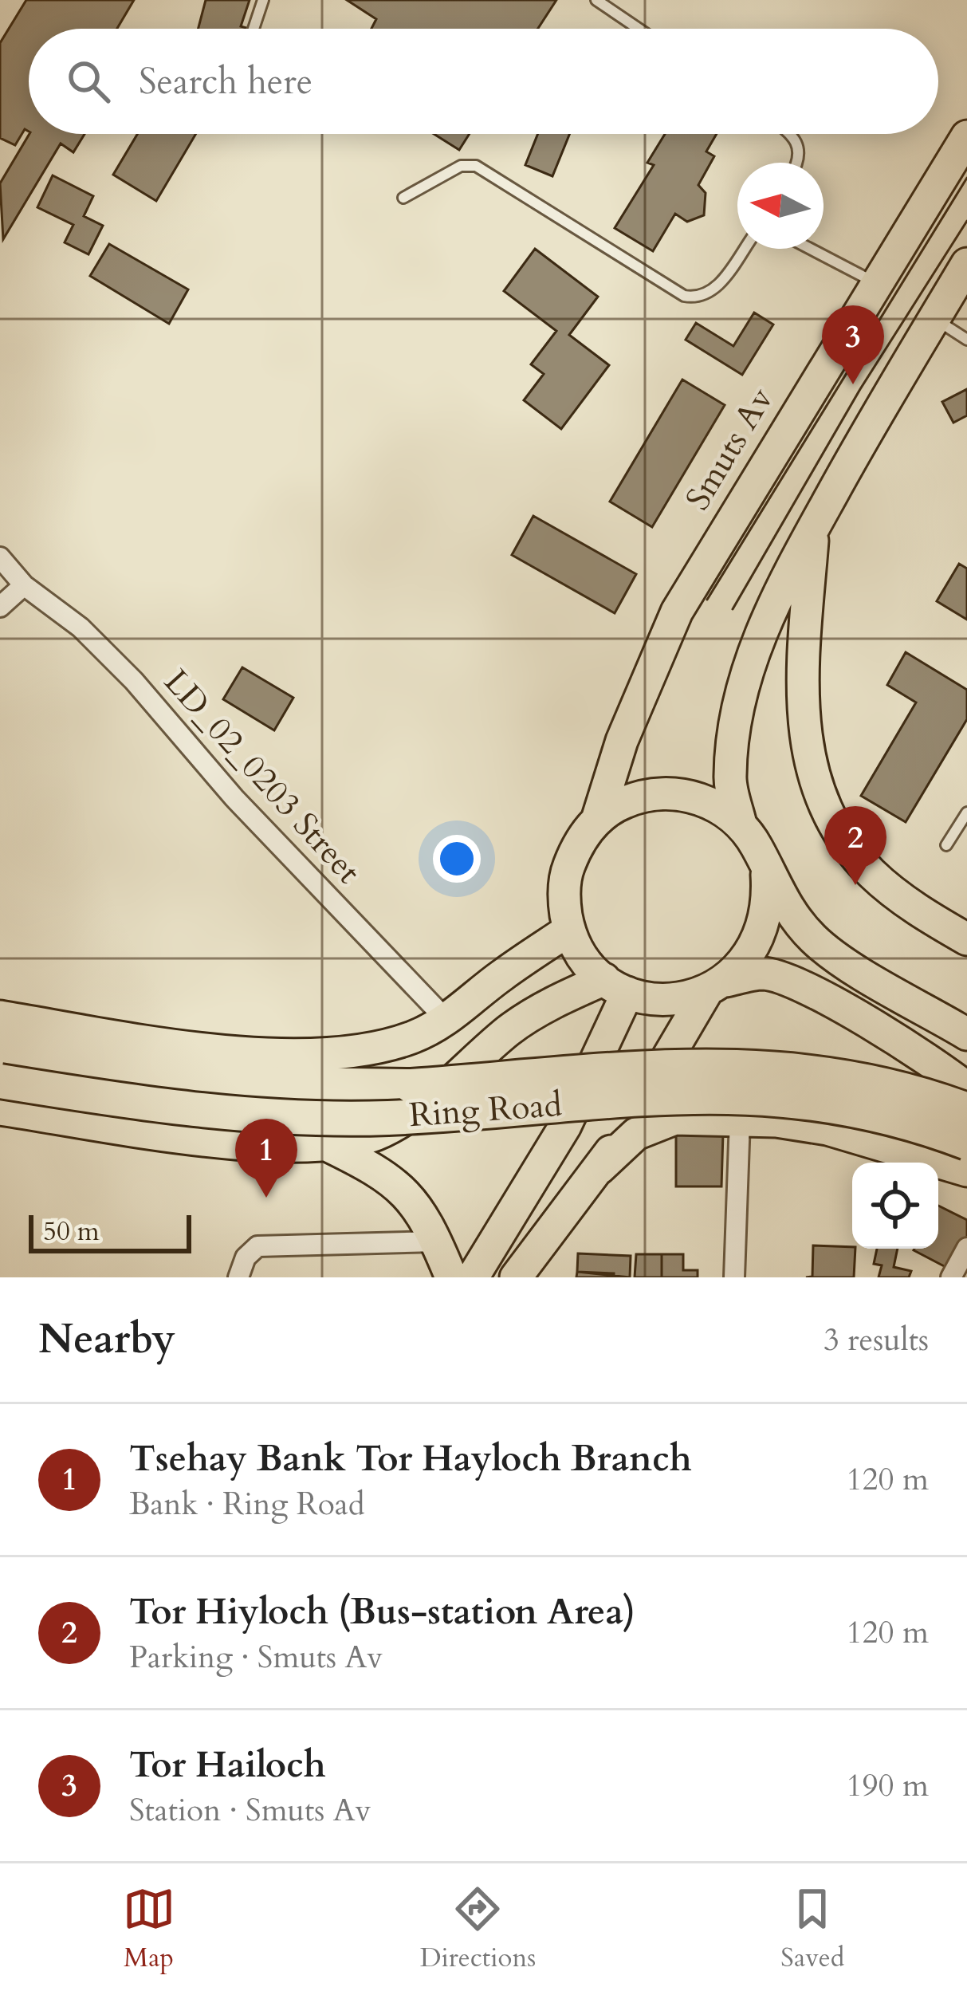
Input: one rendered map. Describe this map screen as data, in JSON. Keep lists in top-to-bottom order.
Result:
{
  "streets": {
    "highway": ["Ring Road"],
    "main road": ["Smuts Av"],
    "street": ["LD_02_0203 Street"]
  },
  "scale_bar": "50 m",
  "north": "left",
  "page": {
    "search": "Search here",
    "pins": ["3", "2", "1"],
    "scale": "50 m",
    "heading": ["Nearby", "3 results"],
    "list": [
      {
        "mark": "1",
        "name": "Tsehay Bank Tor Hayloch Branch",
        "note": "Bank · Ring Road",
        "value": "120 m"
      },
      {
        "mark": "2",
        "name": "Tor Hiyloch (Bus-station Area)",
        "note": "Parking · Smuts Av",
        "value": "120 m"
      },
      {
        "mark": "3",
        "name": "Tor Hailoch",
        "note": "Station · Smuts Av",
        "value": "190 m"
      }
    ],
    "nav": ["Map", "Directions", "Saved"]
  }
}
